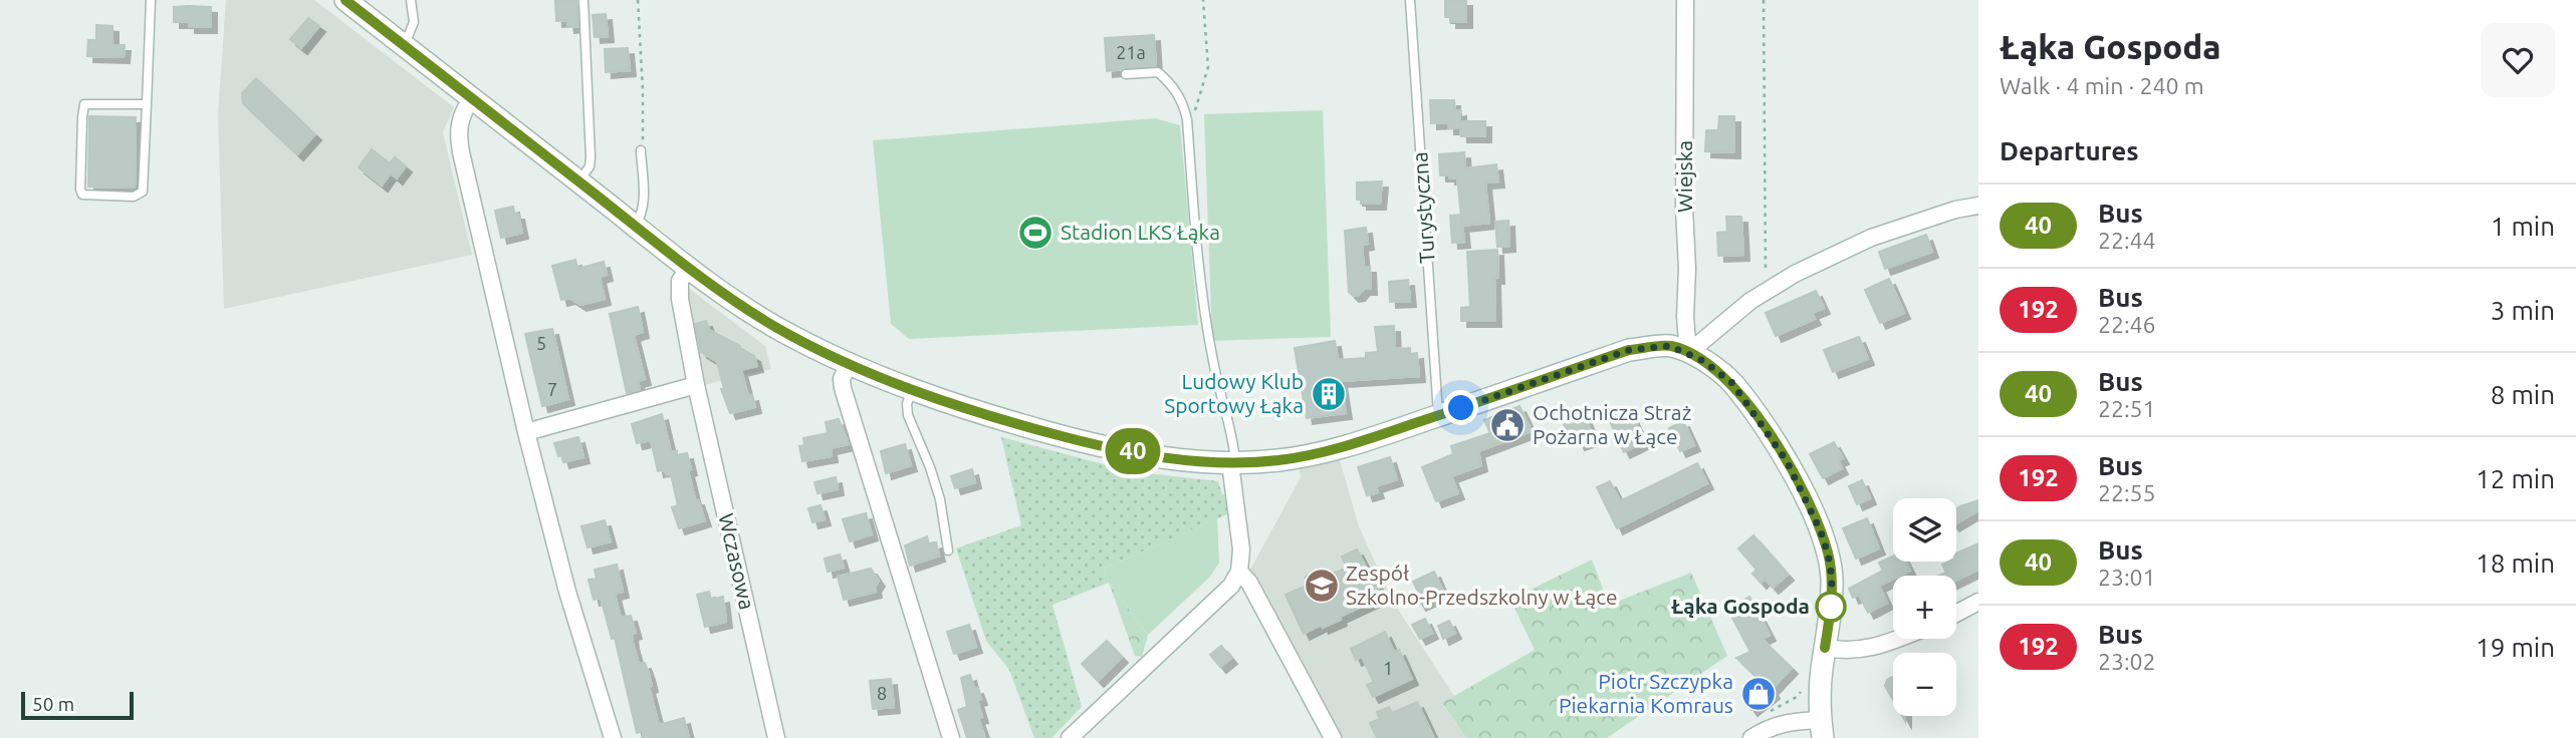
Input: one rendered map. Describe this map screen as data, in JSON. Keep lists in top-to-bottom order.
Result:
{
  "streets": {
    "street": ["Wiejska", "Wczasowa"],
    "lane": ["Turystyczna"]
  },
  "places": {
    "sports": ["Stadion LKS Łąka"],
    "building": ["Ludowy Klub Sportowy Łąka"],
    "public building": ["Ochotnicza Straż Pożarna w Łące"],
    "school or university": ["Zespół Szkolno-Przedszkolny w Łące"],
    "other": ["Łąka Gospoda"],
    "shop": ["Piotr Szczypka Piekarnia Komraus"]
  },
  "lines": ["bus line 40"],
  "house_numbers": [
    "21a",
    "5",
    "7",
    "1",
    "8"
  ],
  "scale_bar": "50 m",
  "page": {
    "on_map": "40",
    "heading": [
      ["Łąka Gospoda", "Walk · 4 min · 240 m"],
      "Departures"
    ],
    "list": [
      {
        "mark": "40",
        "name": "Bus",
        "note": "22:44",
        "value": "1 min"
      },
      {
        "mark": "192",
        "name": "Bus",
        "note": "22:46",
        "value": "3 min"
      },
      {
        "mark": "40",
        "name": "Bus",
        "note": "22:51",
        "value": "8 min"
      },
      {
        "mark": "192",
        "name": "Bus",
        "note": "22:55",
        "value": "12 min"
      },
      {
        "mark": "40",
        "name": "Bus",
        "note": "23:01",
        "value": "18 min"
      },
      {
        "mark": "192",
        "name": "Bus",
        "note": "23:02",
        "value": "19 min"
      }
    ],
    "map_buttons": ["+", "−"],
    "scale": "50 m"
  }
}
